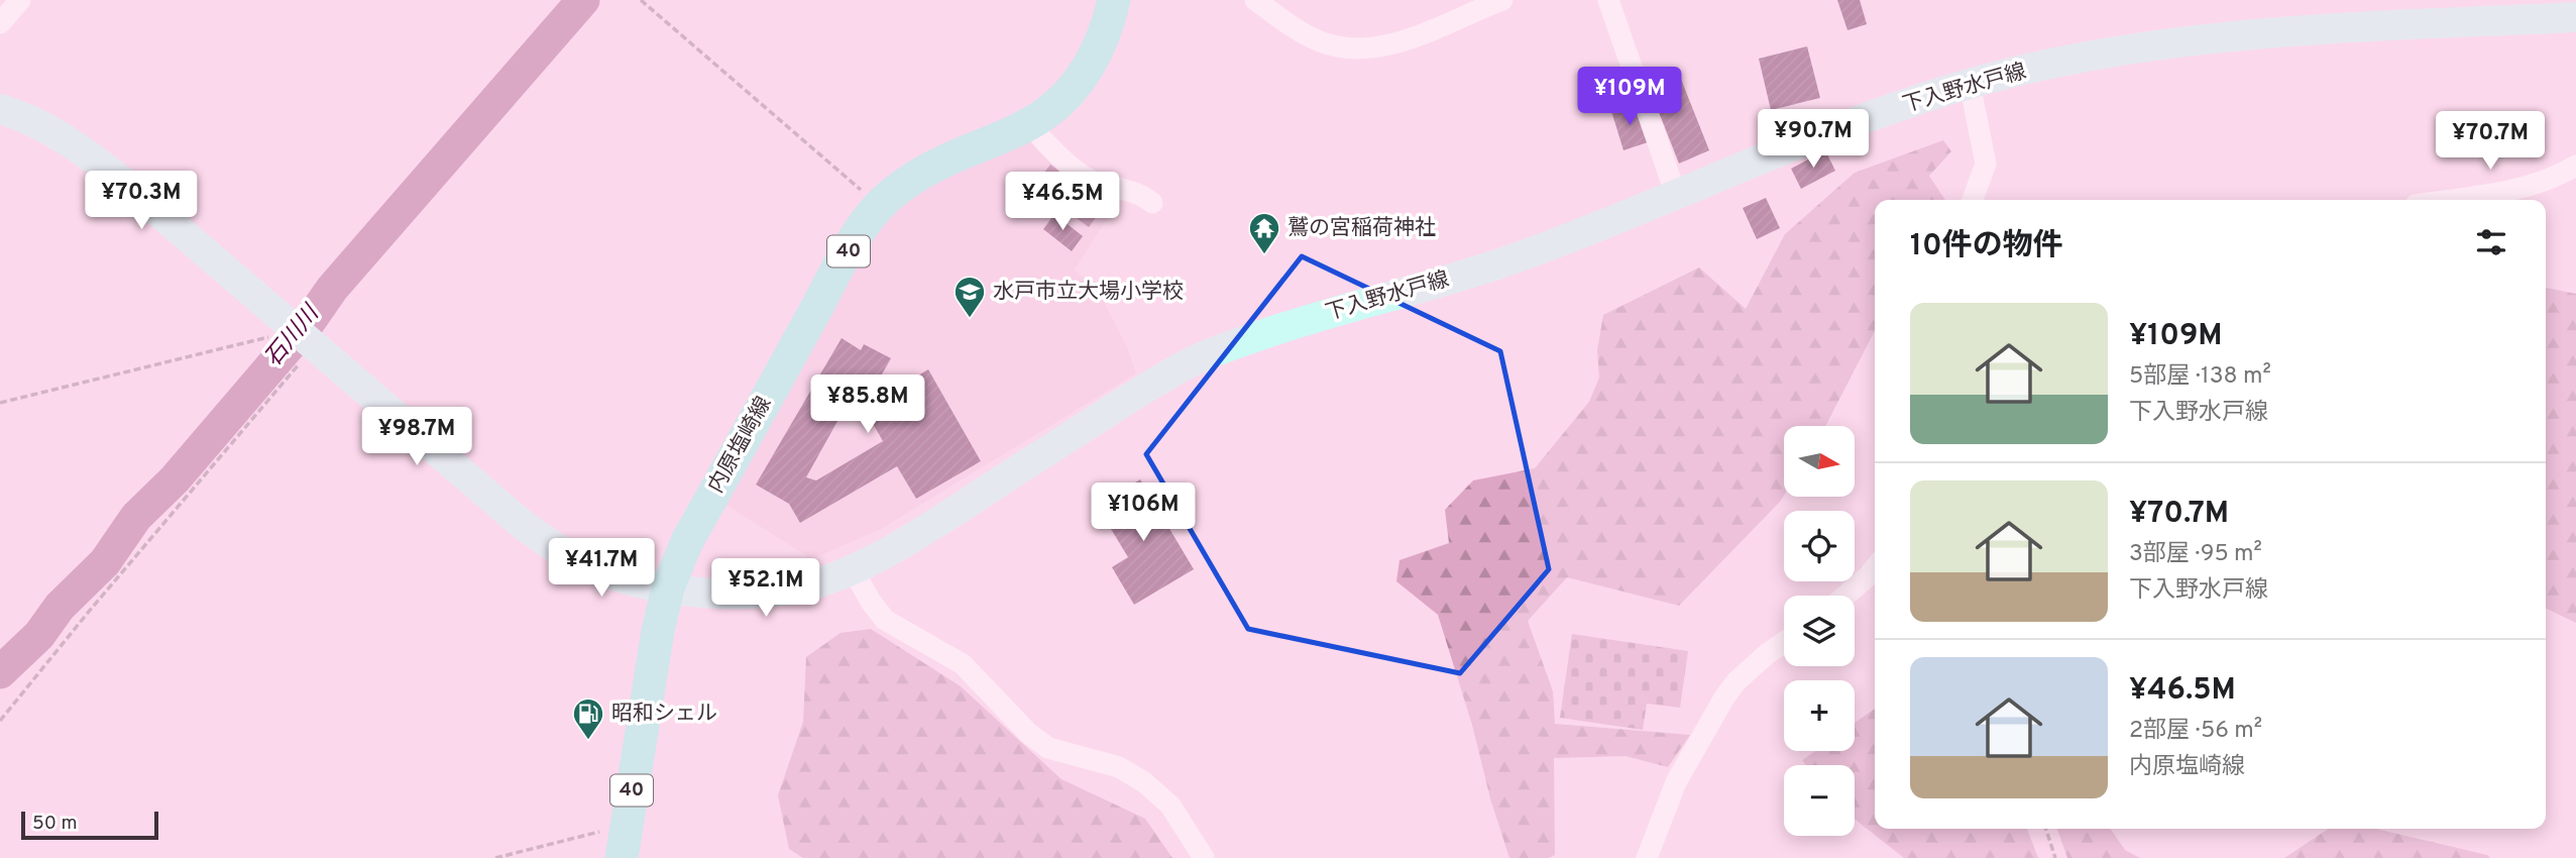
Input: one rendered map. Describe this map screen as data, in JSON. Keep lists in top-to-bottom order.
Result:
{
  "streets": {
    "main road": ["下入野水戸線", "40", "内原塩崎線"]
  },
  "crossings": [
    ["下入野水戸線", "内原塩崎線"]
  ],
  "water": ["石川川"],
  "places": {
    "temple": ["鷲の宮稲荷神社"],
    "school or university": ["水戸市立大場小学校"],
    "fuel station": ["昭和シェル"]
  },
  "scale_bar": "50 m",
  "north": "right",
  "page": {
    "price": [
      "¥109M",
      "¥90.7M",
      "¥70.7M",
      "¥70.3M",
      "¥46.5M",
      "¥85.8M",
      "¥98.7M",
      "¥106M",
      "¥41.7M",
      "¥52.1M"
    ],
    "heading": "10件の物件",
    "list": [
      {
        "name": "¥109M",
        "note": "5部屋 · 138 m² · 下入野水戸線"
      },
      {
        "name": "¥70.7M",
        "note": "3部屋 · 95 m² · 下入野水戸線"
      },
      {
        "name": "¥46.5M",
        "note": "2部屋 · 56 m² · 内原塩崎線"
      }
    ],
    "map_buttons": ["+", "−"],
    "scale": "50 m"
  }
}
